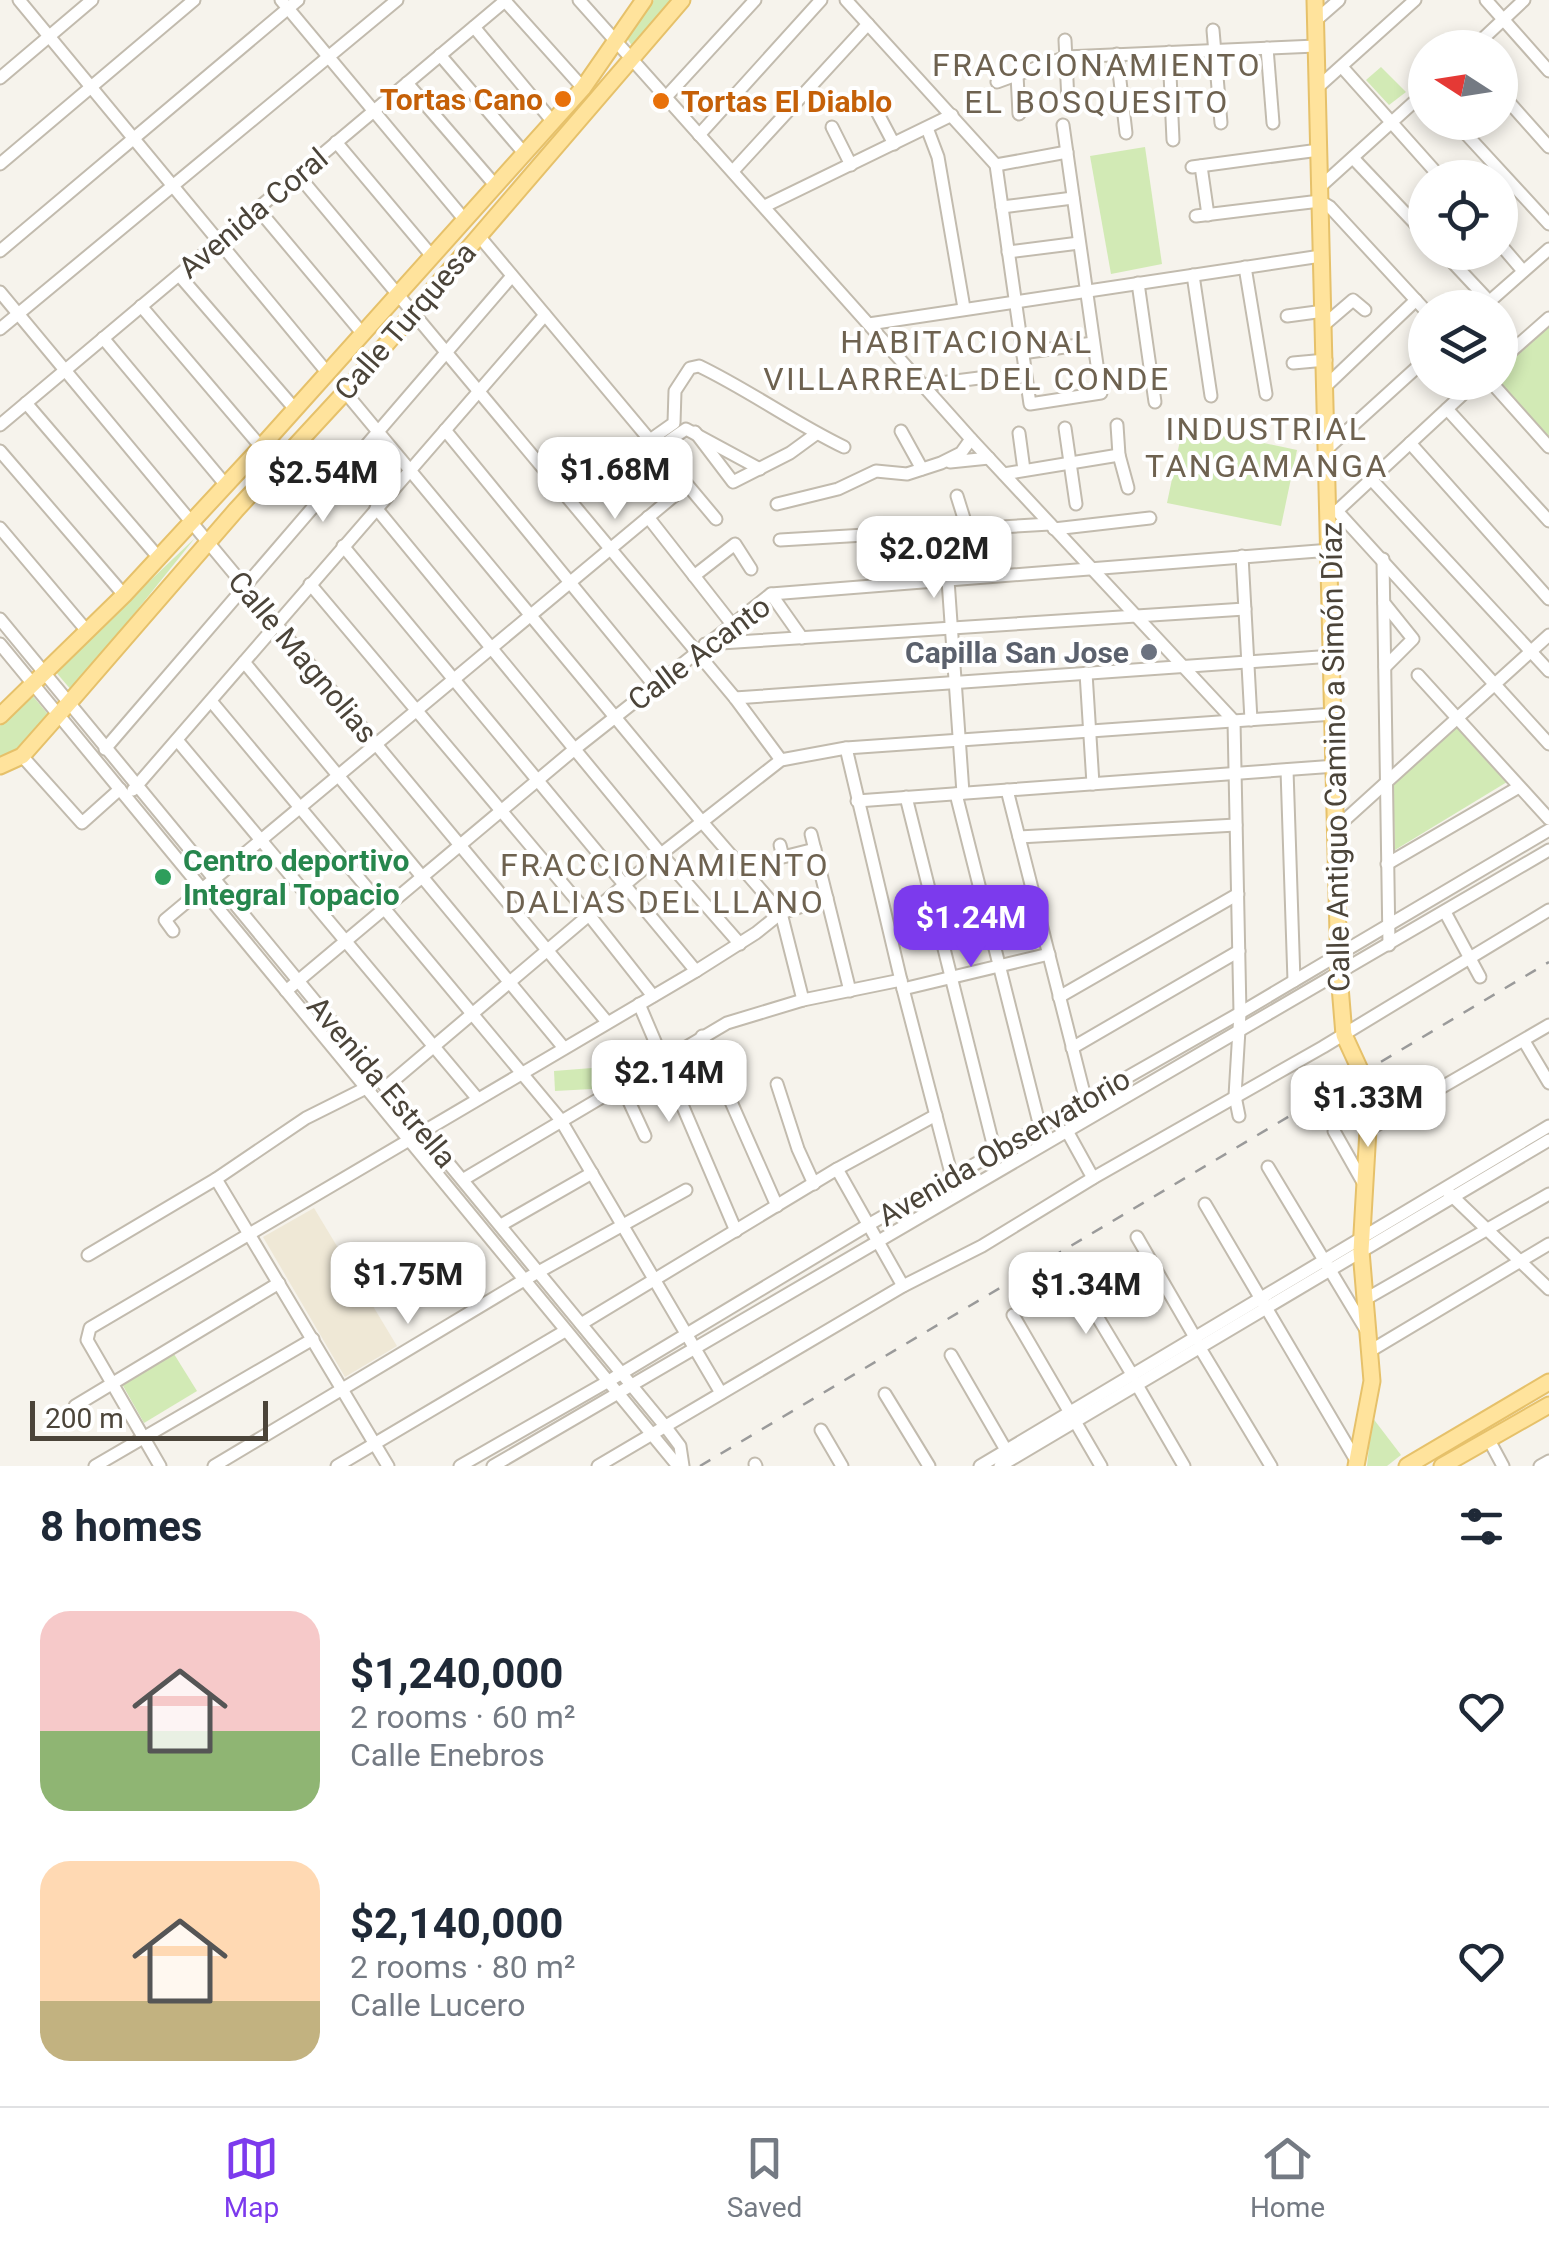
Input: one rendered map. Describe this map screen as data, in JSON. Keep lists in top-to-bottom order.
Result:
{
  "streets": {
    "main road": ["Calle Turquesa", "Calle Antiguo Camino a Simón Díaz"],
    "street": [
      "Avenida Coral",
      "Calle Acanto",
      "Calle Magnolias",
      "Avenida Estrella",
      "Avenida Observatorio"
    ]
  },
  "crossings": [
    ["Avenida Coral", "Calle Magnolias"],
    ["Calle Turquesa", "Calle Magnolias"],
    ["Calle Turquesa", "Avenida Estrella"],
    ["Calle Acanto", "Calle Magnolias"],
    ["Calle Acanto", "Calle Antiguo Camino a Simón Díaz"],
    ["Calle Acanto", "Avenida Estrella"],
    ["Calle Antiguo Camino a Simón Díaz", "Avenida Observatorio"],
    ["Avenida Estrella", "Avenida Observatorio"]
  ],
  "districts": [
    "FRACCIONAMIENTO EL BOSQUESITO",
    "HABITACIONAL VILLARREAL DEL CONDE",
    "INDUSTRIAL TANGAMANGA",
    "FRACCIONAMIENTO DALIAS DEL LLANO"
  ],
  "places": [
    "Tortas Cano",
    "Tortas El Diablo",
    "Capilla San Jose",
    "Centro deportivo Integral Topacio"
  ],
  "scale_bar": "200 m",
  "north": "left",
  "page": {
    "price": [
      "$1.68M",
      "$2.54M",
      "$2.02M",
      "$1.24M",
      "$2.14M",
      "$1.33M",
      "$1.75M",
      "$1.34M"
    ],
    "scale": "200 m",
    "heading": "8 homes",
    "list": [
      {
        "name": "$1,240,000",
        "note": "2 rooms · 60 m² · Calle Enebros"
      },
      {
        "name": "$2,140,000",
        "note": "2 rooms · 80 m² · Calle Lucero"
      }
    ],
    "tabs": ["Map", "Saved", "Home"]
  }
}
